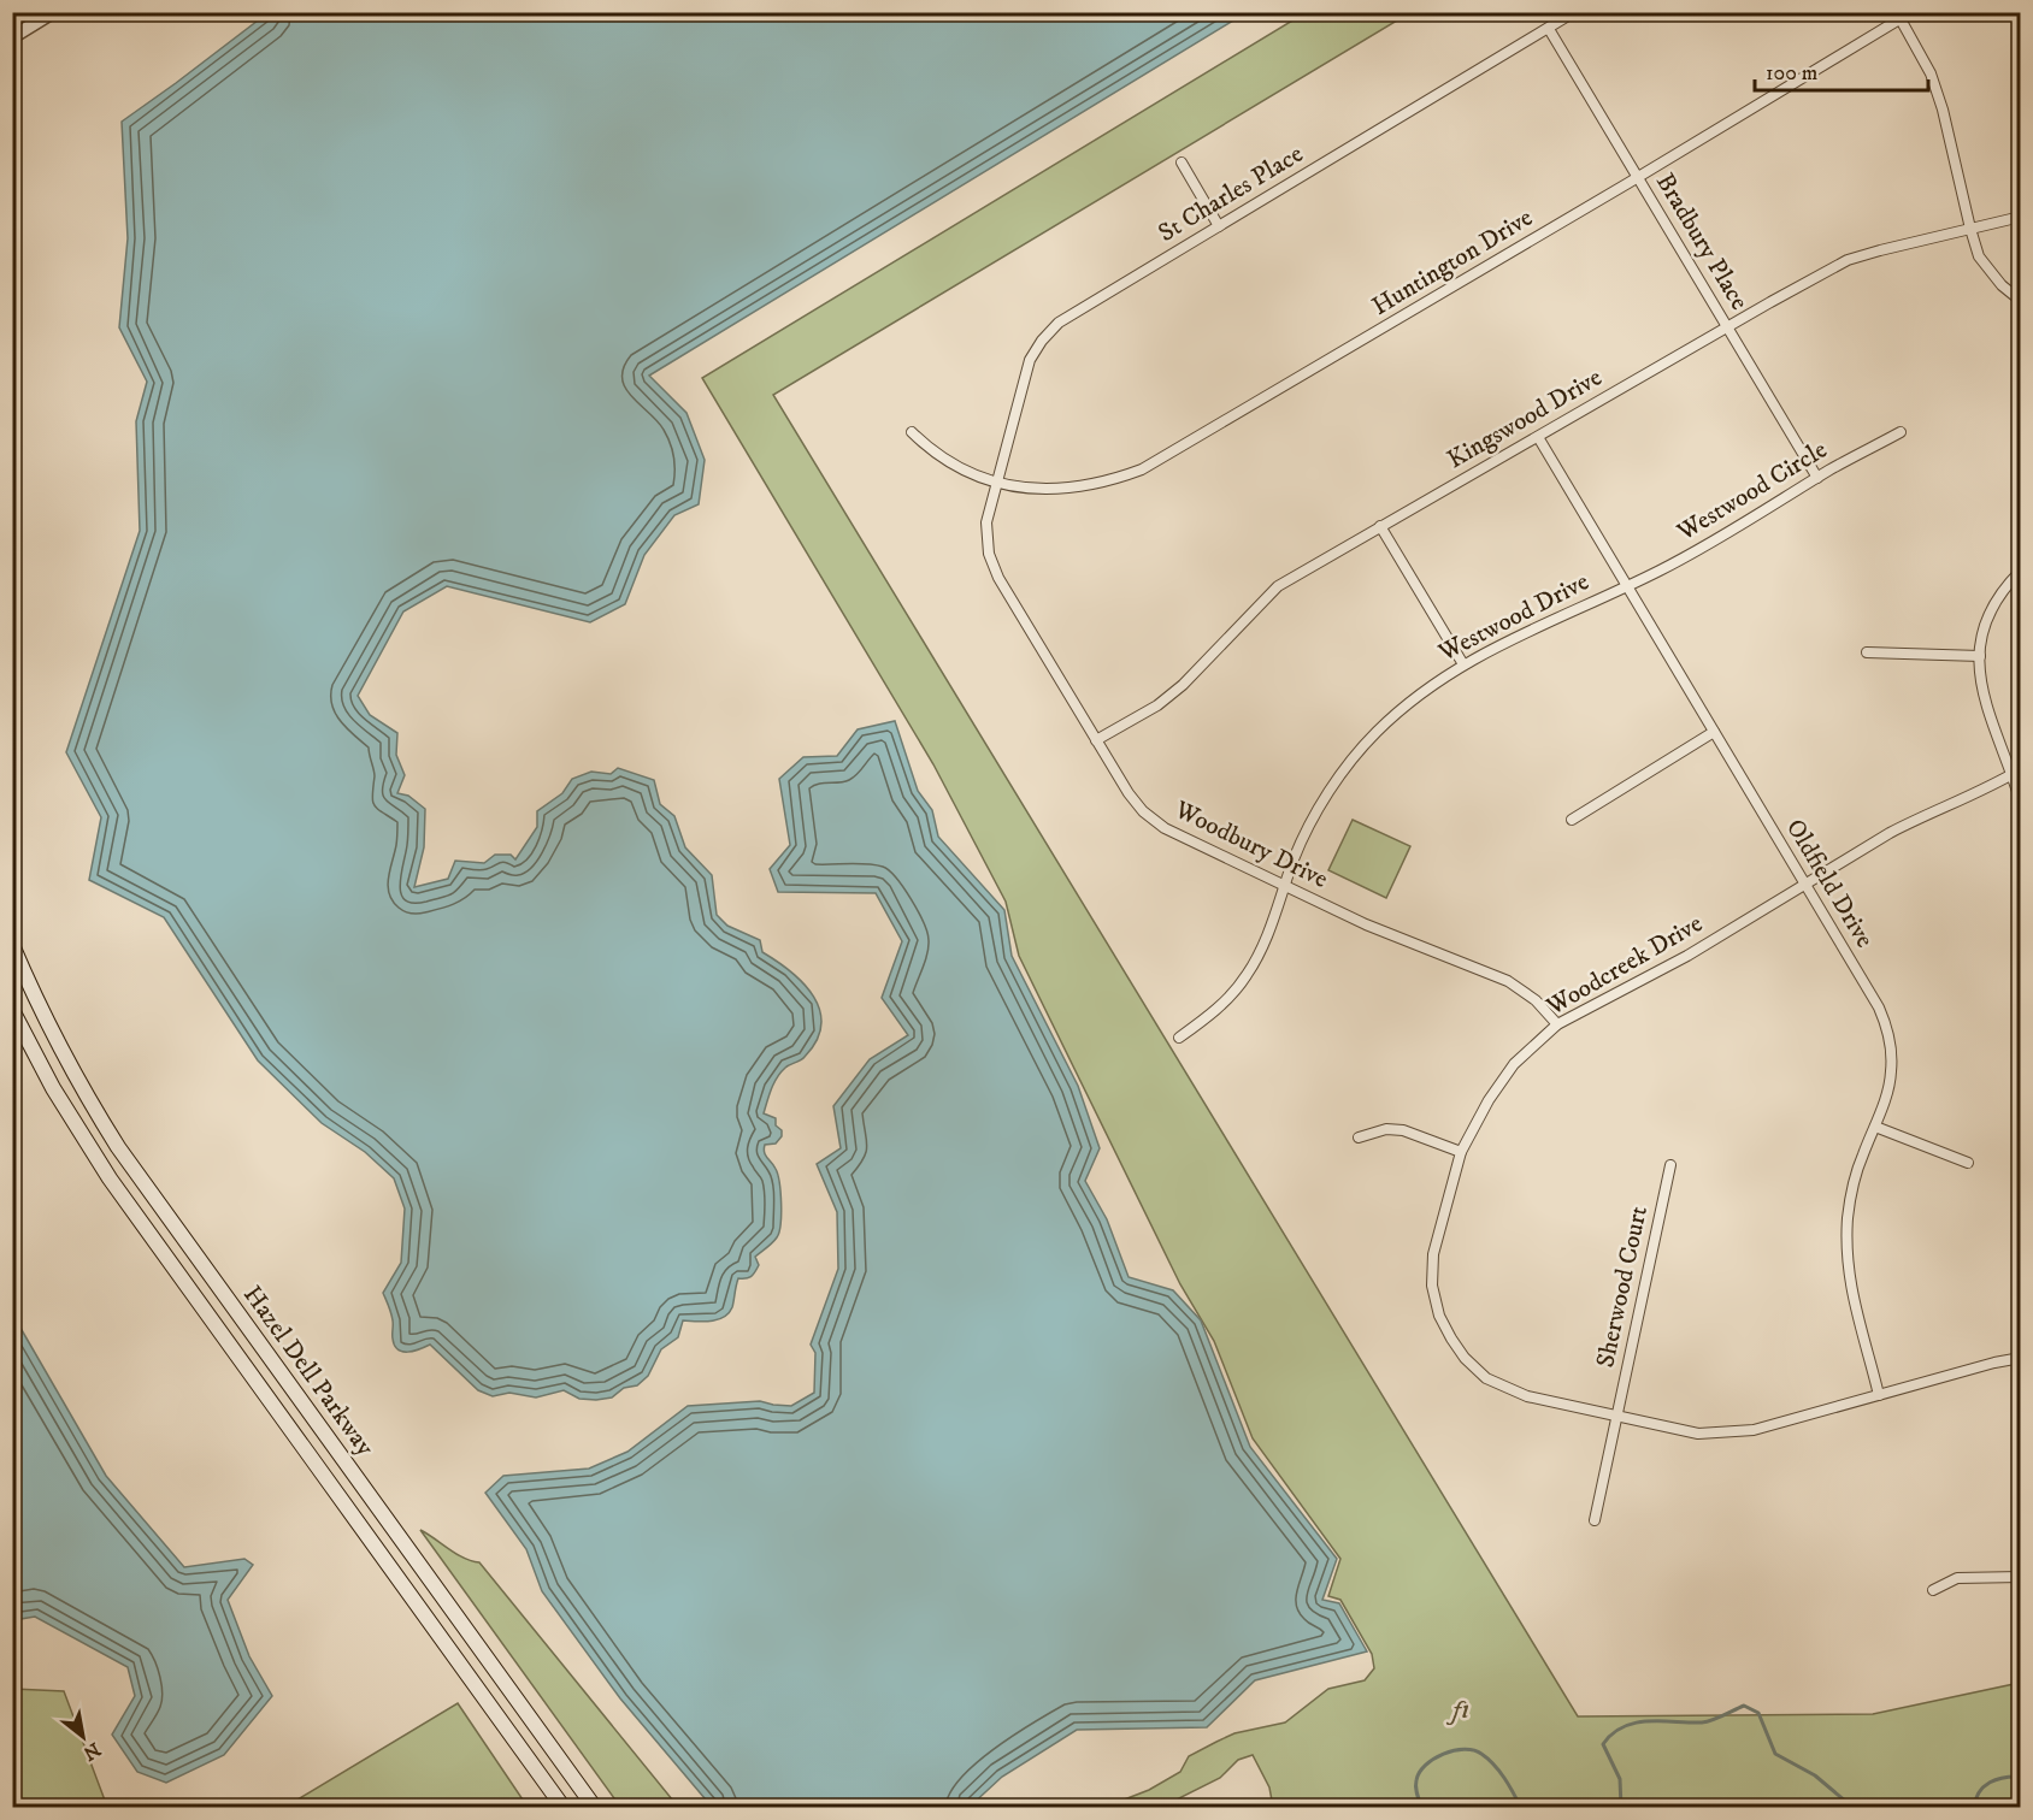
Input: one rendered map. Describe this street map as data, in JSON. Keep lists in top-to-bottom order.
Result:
{
  "streets": {
    "main road": ["Hazel Dell Parkway"],
    "street": [
      "St Charles Place",
      "Bradbury Place",
      "Huntington Drive",
      "Kingswood Drive",
      "Westwood Circle",
      "Westwood Drive",
      "Woodbury Drive",
      "Oldfield Drive",
      "Woodcreek Drive",
      "Sherwood Court"
    ]
  },
  "crossings": [
    ["St Charles Place", "Bradbury Place"],
    ["St Charles Place", "Huntington Drive"],
    ["St Charles Place", "Woodbury Drive"],
    ["Bradbury Place", "Huntington Drive"],
    ["Bradbury Place", "Kingswood Drive"],
    ["Bradbury Place", "Westwood Circle"],
    ["Huntington Drive", "Woodbury Drive"],
    ["Kingswood Drive", "Woodbury Drive"],
    ["Kingswood Drive", "Oldfield Drive"],
    ["Westwood Circle", "Westwood Drive"],
    ["Westwood Circle", "Oldfield Drive"],
    ["Westwood Drive", "Woodbury Drive"],
    ["Westwood Drive", "Oldfield Drive"],
    ["Woodbury Drive", "Woodcreek Drive"],
    ["Oldfield Drive", "Woodcreek Drive"],
    ["Woodcreek Drive", "Sherwood Court"]
  ],
  "parks": ["f1"],
  "scale_bar": "100 m",
  "north": "bottom right"
}
